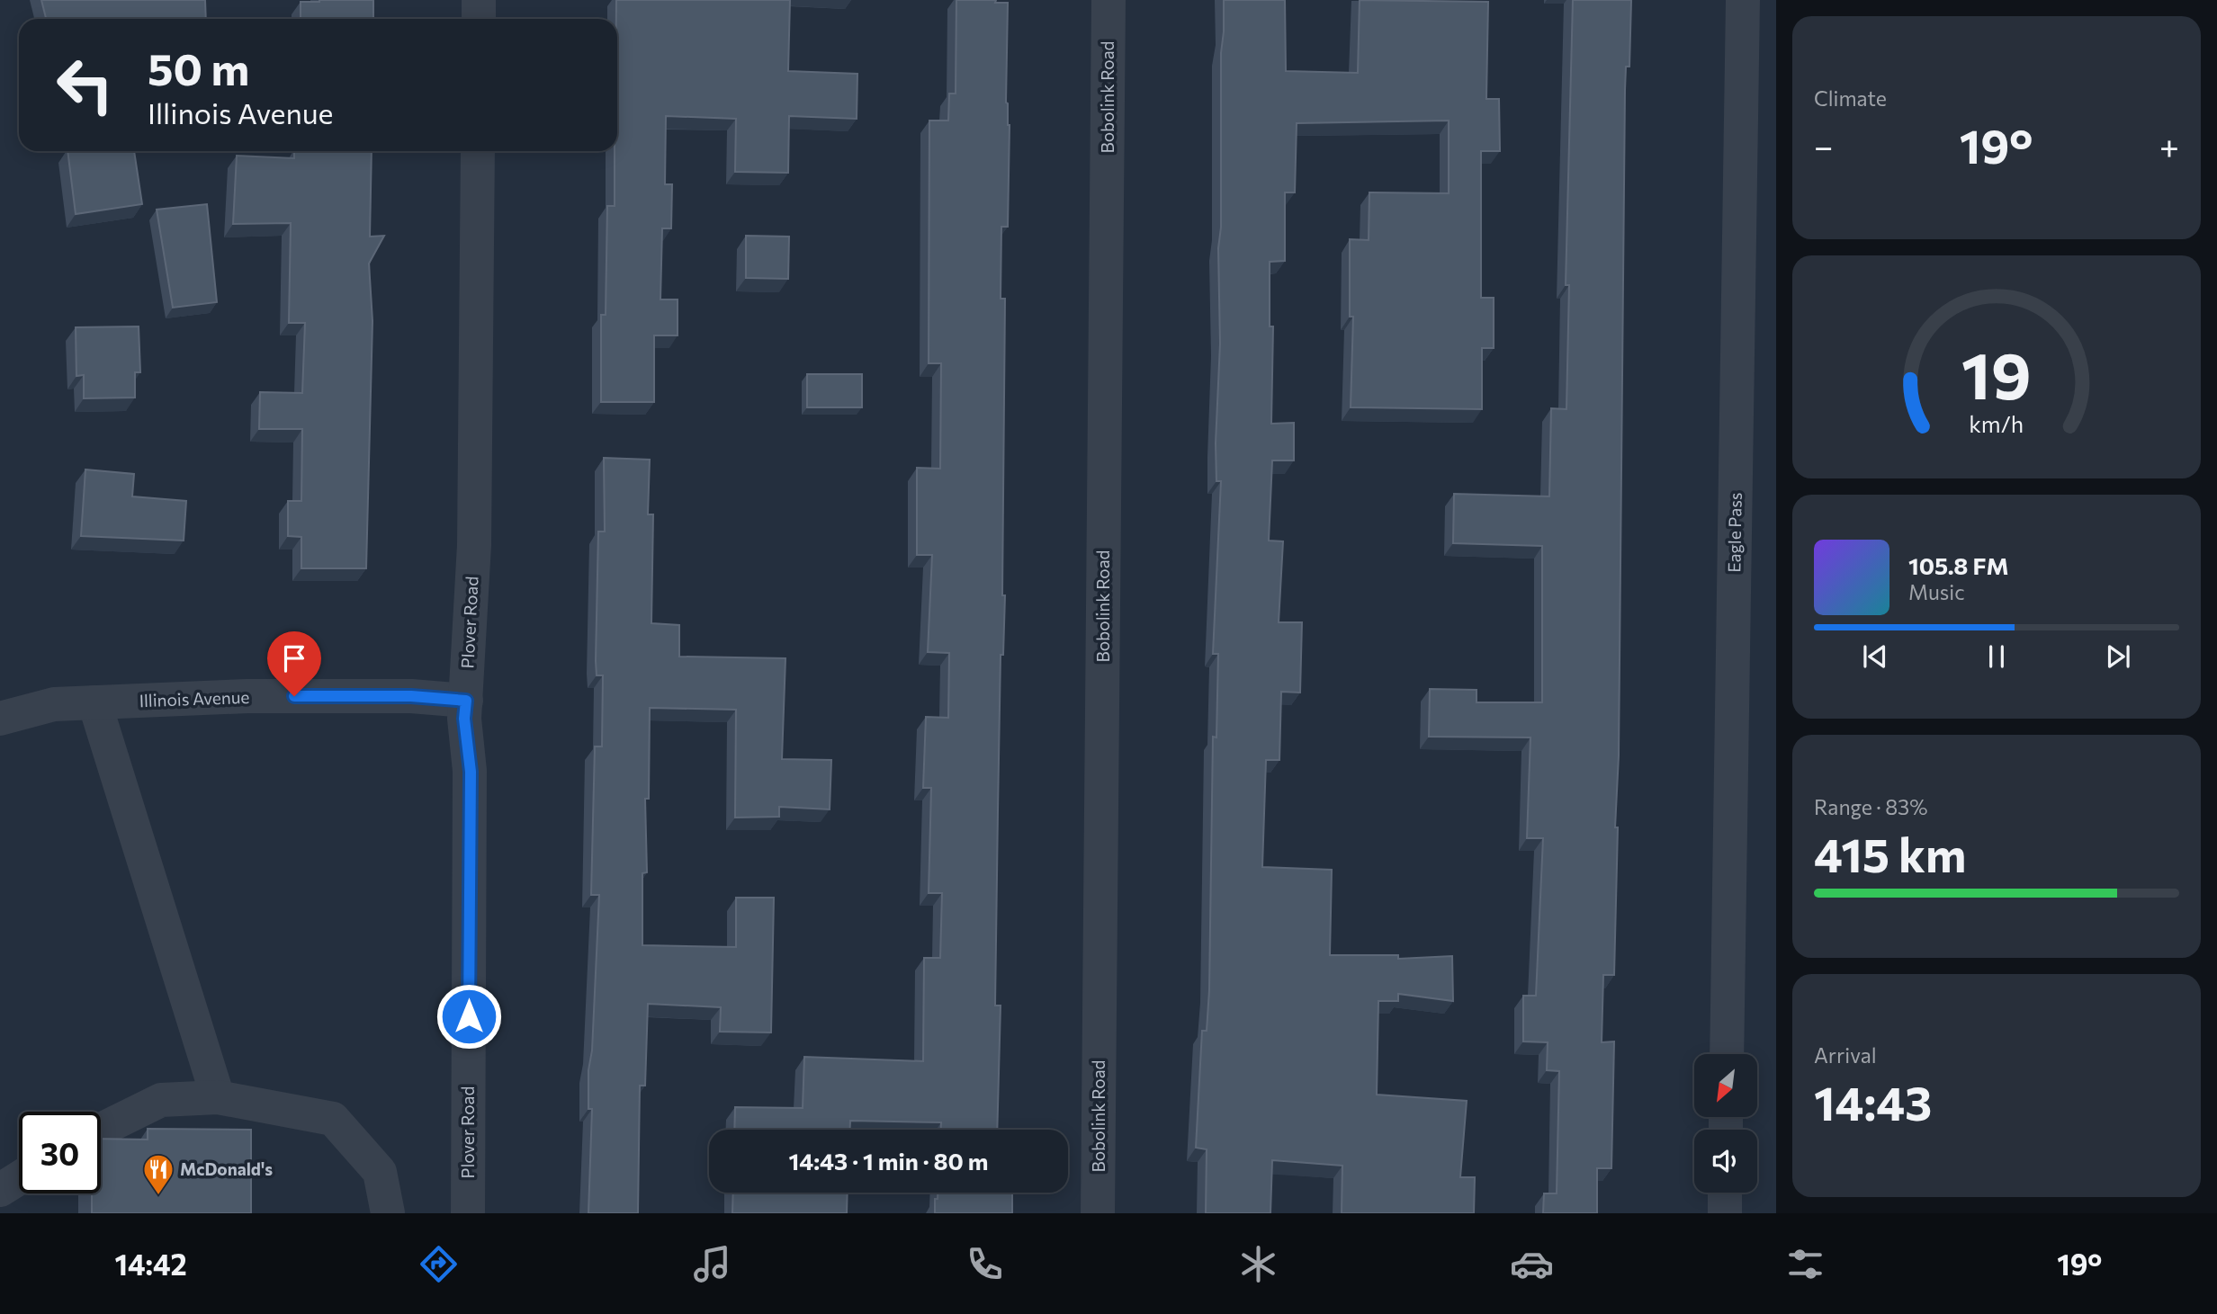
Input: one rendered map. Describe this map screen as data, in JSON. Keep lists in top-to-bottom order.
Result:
{
  "streets": {
    "street": [
      "Bobolink Road",
      "Eagle Pass",
      "Plover Road",
      "Illinois Avenue"
    ]
  },
  "crossings": [
    ["Plover Road", "Illinois Avenue"]
  ],
  "places": {
    "restaurant": ["McDonald's"]
  },
  "north": "bottom left",
  "page": {
    "tile": [
      "Climate",
      ["Range · 83%", "415 km"],
      ["Arrival", "14:43"]
    ],
    "turn": ["50 m", "Illinois Avenue"],
    "heat": ["−", "19°", "+"],
    "song": ["105.8 FM", "Music"],
    "limit": "30",
    "trip": "14:43 · 1 min · 80 m",
    "tabs": ["14:42", "19°"],
    "gauge": ["19", "km/h"]
  }
}
